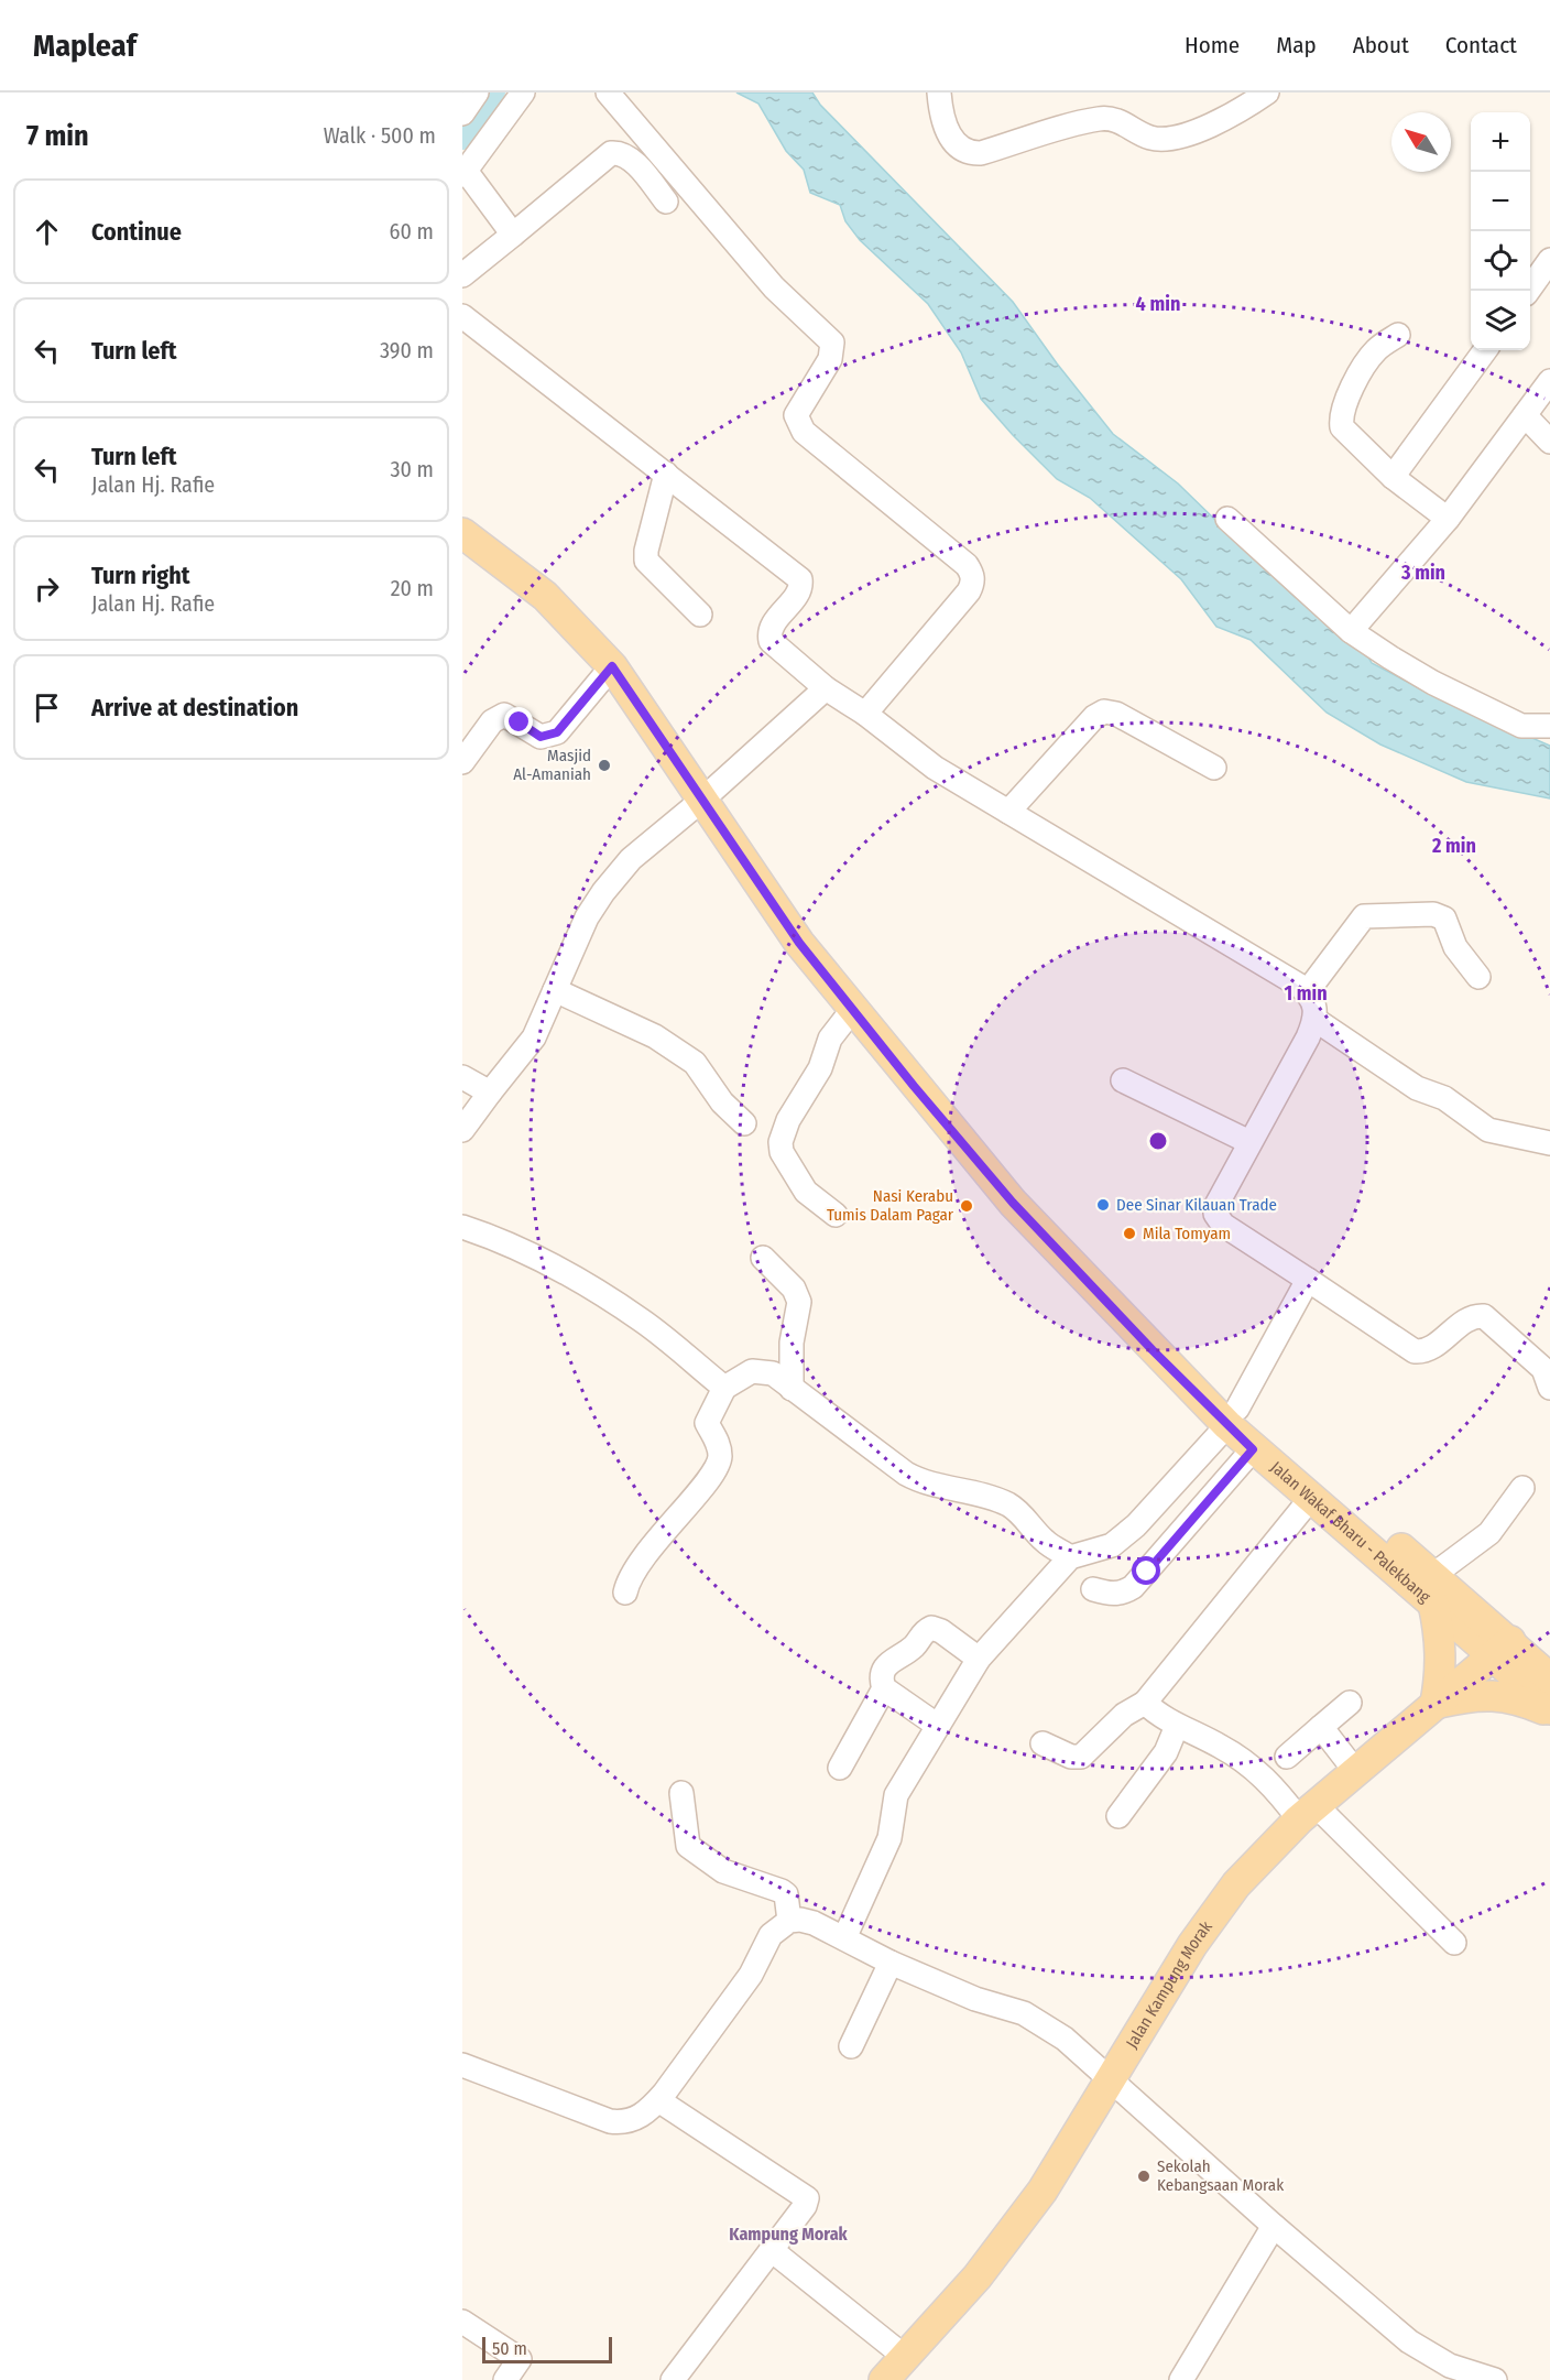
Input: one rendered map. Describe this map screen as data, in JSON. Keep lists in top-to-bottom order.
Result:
{
  "streets": {
    "main road": ["Jalan Wakaf Bharu - Palekbang", "Jalan Kampung Morak"]
  },
  "crossings": [
    ["Jalan Wakaf Bharu - Palekbang", "Jalan Kampung Morak"]
  ],
  "districts": ["Kampung Morak"],
  "places": [
    "Masjid Al-Amaniah",
    "Dee Sinar Kilauan Trade",
    "Nasi Kerabu Tumis Dalam Pagar",
    "Mila Tomyam",
    "Sekolah Kebangsaan Morak"
  ],
  "scale_bar": "50 m",
  "north": "top left",
  "page": {
    "header": "Mapleaf",
    "nav": [
      "Home",
      "Map",
      "About",
      "Contact"
    ],
    "heading": ["7 min", "Walk · 500 m"],
    "map_buttons": ["+", "−"],
    "list": [
      ["Continue", "60 m"],
      ["Turn left", "390 m"],
      ["Turn left", "Jalan Hj. Rafie", "30 m"],
      ["Turn right", "Jalan Hj. Rafie", "20 m"],
      "Arrive at destination"
    ],
    "scale": "50 m"
  },
  "rings": [
    "4 min",
    "3 min",
    "2 min",
    "1 min"
  ]
}
